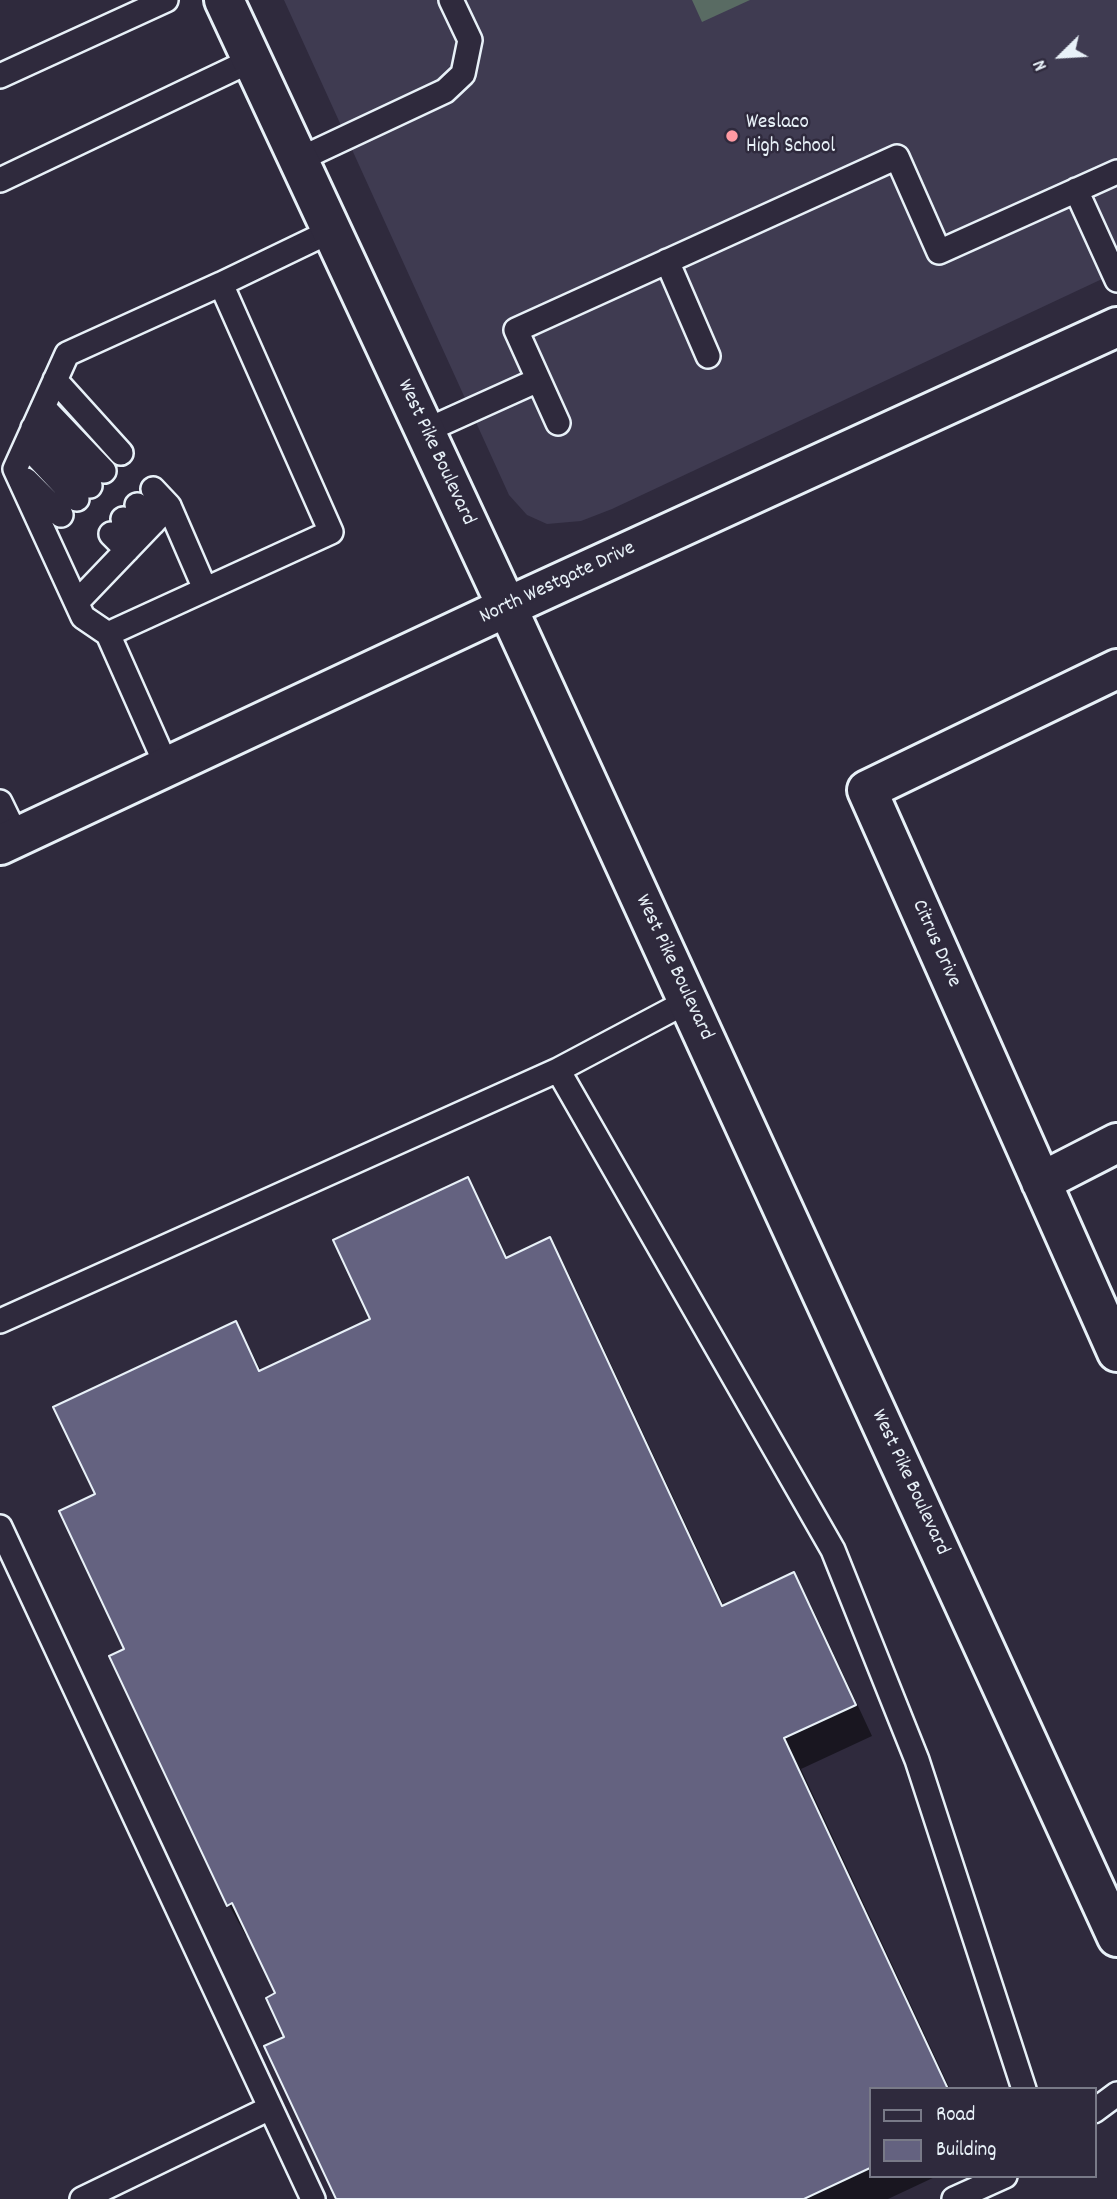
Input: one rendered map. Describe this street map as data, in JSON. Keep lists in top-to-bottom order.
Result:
{
  "streets": {
    "street": ["West Pike Boulevard", "North Westgate Drive", "Citrus Drive"]
  },
  "crossings": [
    ["West Pike Boulevard", "North Westgate Drive"]
  ],
  "places": ["Weslaco High School"],
  "legend": ["Road", "Building"],
  "north": "bottom left"
}
